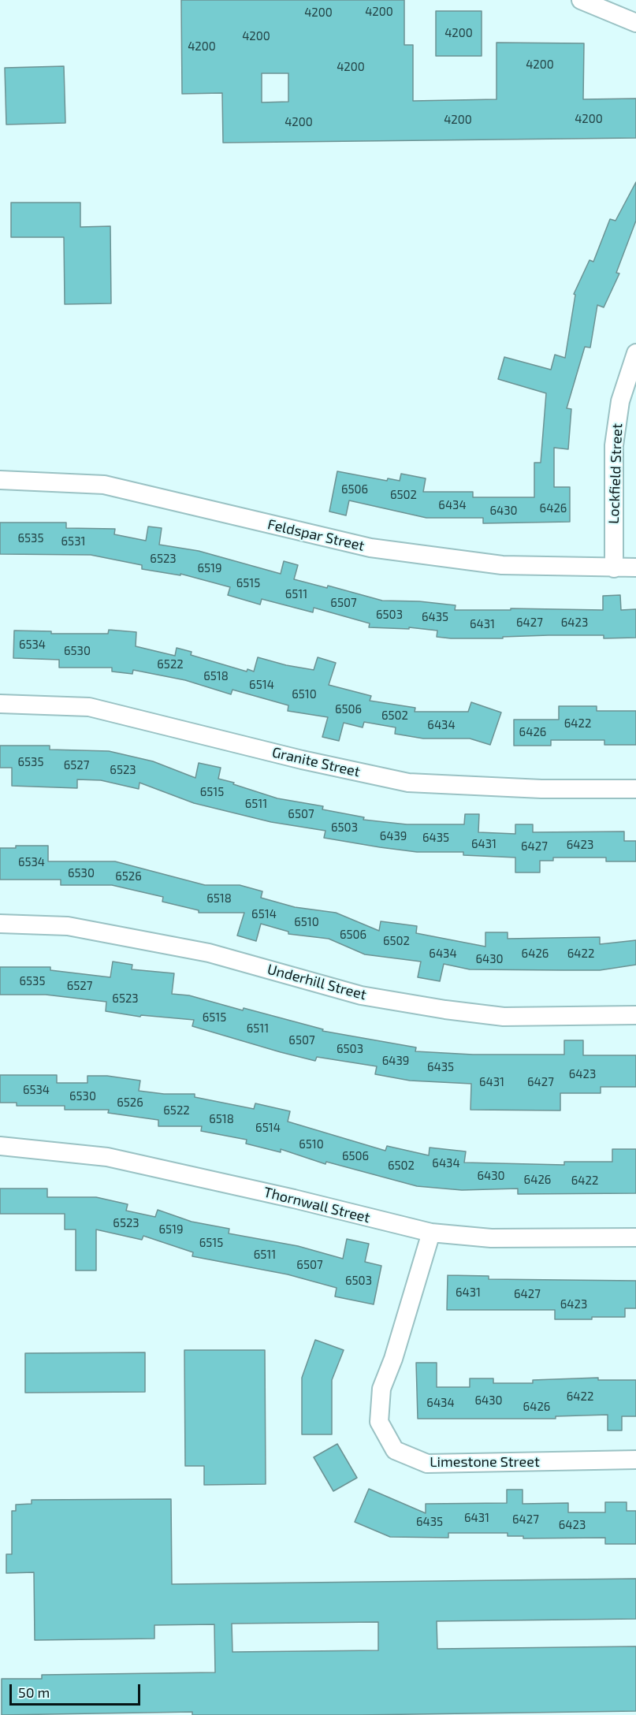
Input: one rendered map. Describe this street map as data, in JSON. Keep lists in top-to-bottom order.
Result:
{
  "streets": {
    "street": [
      "Lockfield Street",
      "Feldspar Street",
      "Granite Street",
      "Underhill Street",
      "Thornwall Street",
      "Limestone Street"
    ]
  },
  "crossings": [
    ["Lockfield Street", "Feldspar Street"],
    ["Thornwall Street", "Limestone Street"]
  ],
  "house_numbers": [
    "4200",
    "4200",
    "4200",
    "4200",
    "4200",
    "4200",
    "4200",
    "4200",
    "4200",
    "4200",
    "6506",
    "6502",
    "6434",
    "6426",
    "6430",
    "6535",
    "6531",
    "6523",
    "6519",
    "6515",
    "6511",
    "6507",
    "6503",
    "6435",
    "6427",
    "6423",
    "6431",
    "6534",
    "6530",
    "6522",
    "6518",
    "6514",
    "6510",
    "6506",
    "6502",
    "6422",
    "6434",
    "6426",
    "6535",
    "6527",
    "6523",
    "6515",
    "6511",
    "6507",
    "6503",
    "6439",
    "6435",
    "6431",
    "6423",
    "6427",
    "6534",
    "6530",
    "6526",
    "6518",
    "6514",
    "6510",
    "6506",
    "6502",
    "6434",
    "6426",
    "6422",
    "6430",
    "6535",
    "6527",
    "6523",
    "6515",
    "6511",
    "6507",
    "6503",
    "6439",
    "6435",
    "6423",
    "6431",
    "6427",
    "6534",
    "6530",
    "6526",
    "6522",
    "6518",
    "6514",
    "6510",
    "6506",
    "6434",
    "6502",
    "6430",
    "6426",
    "6422",
    "6523",
    "6519",
    "6515",
    "6511",
    "6507",
    "6503",
    "6431",
    "6427",
    "6423",
    "6422",
    "6430",
    "6434",
    "6426",
    "6431",
    "6427",
    "6435",
    "6423"
  ],
  "scale_bar": "50 m"
}
